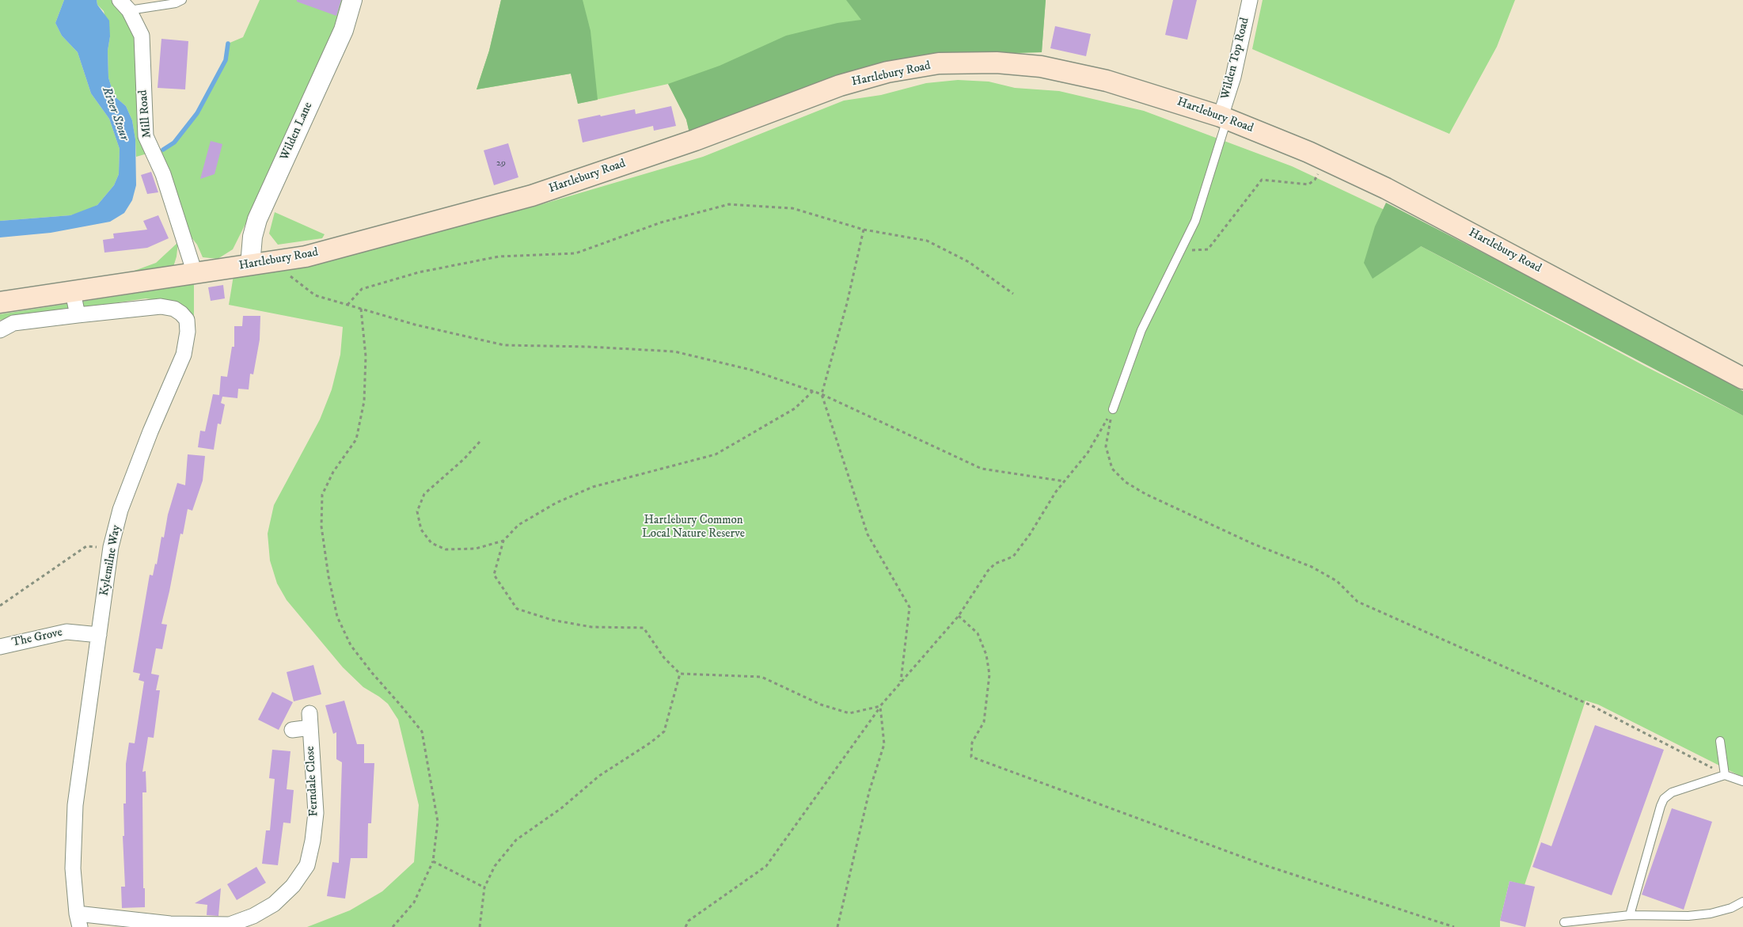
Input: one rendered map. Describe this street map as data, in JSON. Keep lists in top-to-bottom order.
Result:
{
  "streets": {
    "main road": ["Hartlebury Road"],
    "street": [
      "Wilden Top Road",
      "Mill Road",
      "Wilden Lane",
      "Kylemilne Way",
      "The Grove",
      "Ferndale Close"
    ]
  },
  "crossings": [
    ["Wilden Top Road", "Hartlebury Road"],
    ["Hartlebury Road", "Mill Road"],
    ["Hartlebury Road", "Wilden Lane"],
    ["Kylemilne Way", "The Grove"],
    ["Kylemilne Way", "Ferndale Close"]
  ],
  "water": ["River Stour"],
  "parks": ["Hartlebury Common Local Nature Reserve"],
  "house_numbers": ["29"]
}
